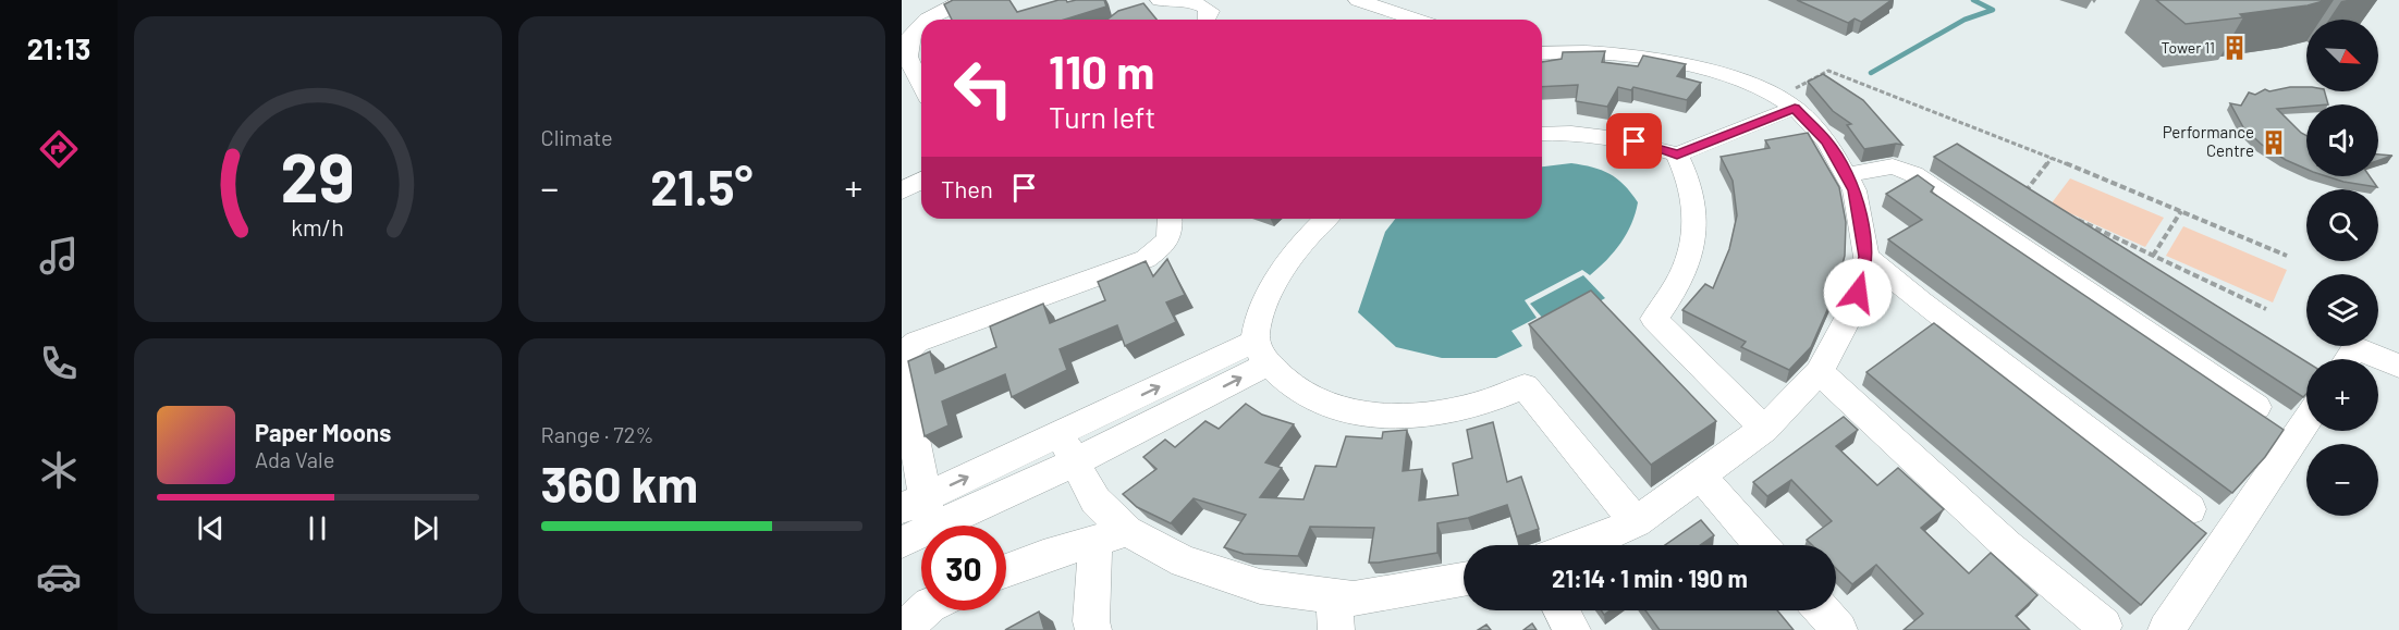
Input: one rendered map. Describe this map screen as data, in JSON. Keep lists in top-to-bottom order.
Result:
{
  "places": {
    "building": ["Tower 11", "Performance Centre"]
  },
  "north": "bottom right",
  "page": {
    "tabs": "21:13",
    "tile": [
      "Climate",
      ["Range · 72%", "360 km"]
    ],
    "map_buttons": ["+", "−"],
    "turn": ["110 m", "Turn left"],
    "then": "Then",
    "heat": ["−", "21.5°", "+"],
    "song": ["Paper Moons", "Ada Vale"],
    "limit": "30",
    "trip": "21:14 · 1 min · 190 m",
    "gauge": ["29", "km/h"]
  }
}
